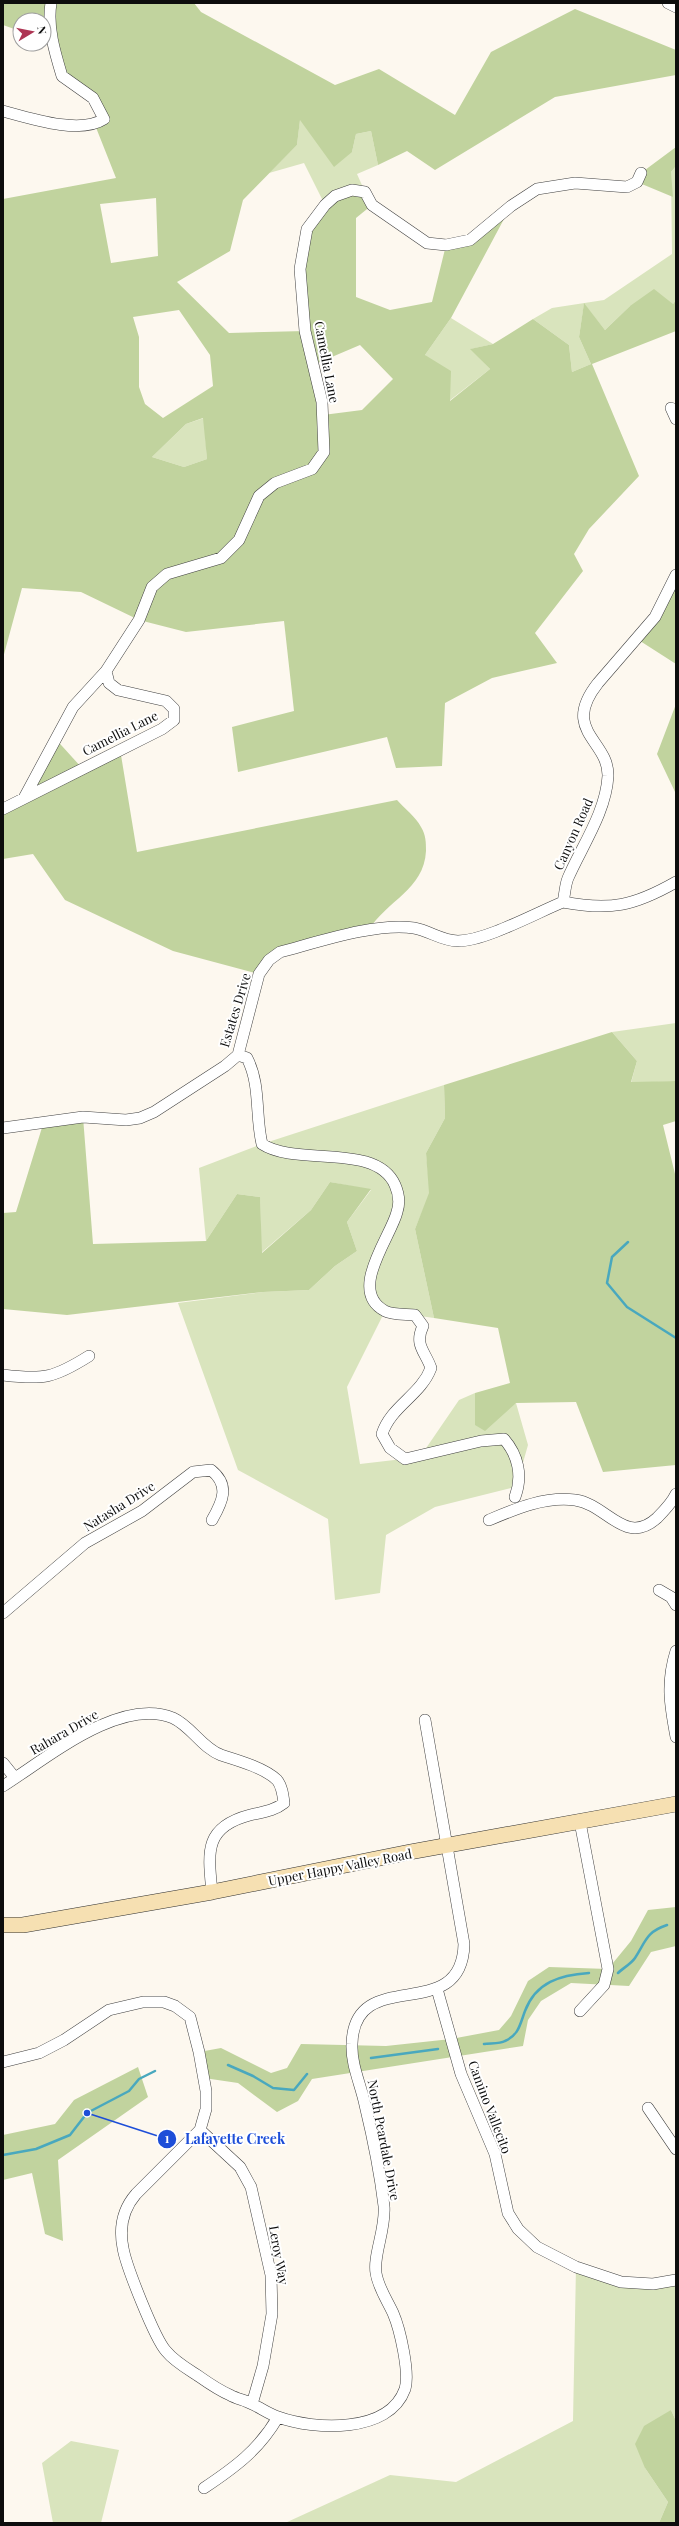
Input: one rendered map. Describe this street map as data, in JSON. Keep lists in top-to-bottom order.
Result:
{
  "streets": {
    "street": [
      "Camellia Lane",
      "Canyon Road",
      "Estates Drive",
      "Natasha Drive",
      "Rahara Drive",
      "Upper Happy Valley Road",
      "Camino Vallecito",
      "North Peardale Drive",
      "Leroy Way"
    ]
  },
  "crossings": [
    ["Canyon Road", "Estates Drive"],
    ["Rahara Drive", "Upper Happy Valley Road"],
    ["Upper Happy Valley Road", "North Peardale Drive"],
    ["Camino Vallecito", "North Peardale Drive"],
    ["North Peardale Drive", "Leroy Way"]
  ],
  "places": ["Lafayette Creek"],
  "north": "right"
}
